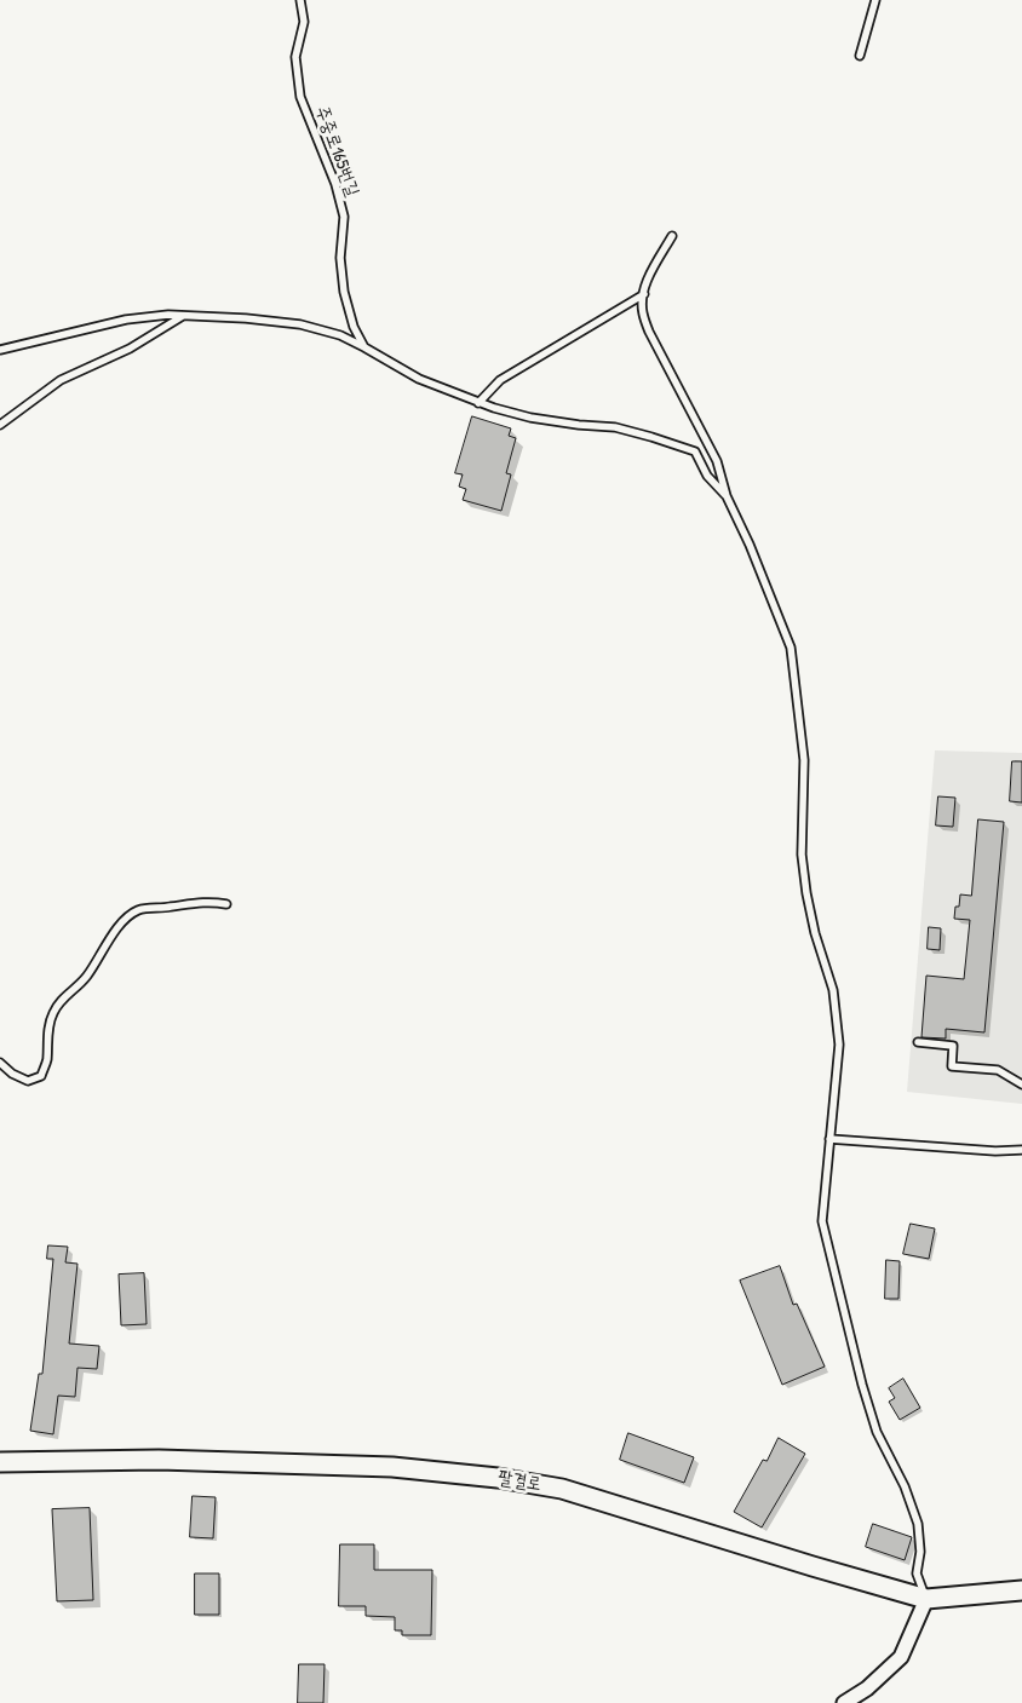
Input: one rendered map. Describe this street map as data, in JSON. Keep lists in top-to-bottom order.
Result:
{
  "streets": {
    "street": ["팔결로"],
    "lane": ["주중로165번길"]
  }
}
